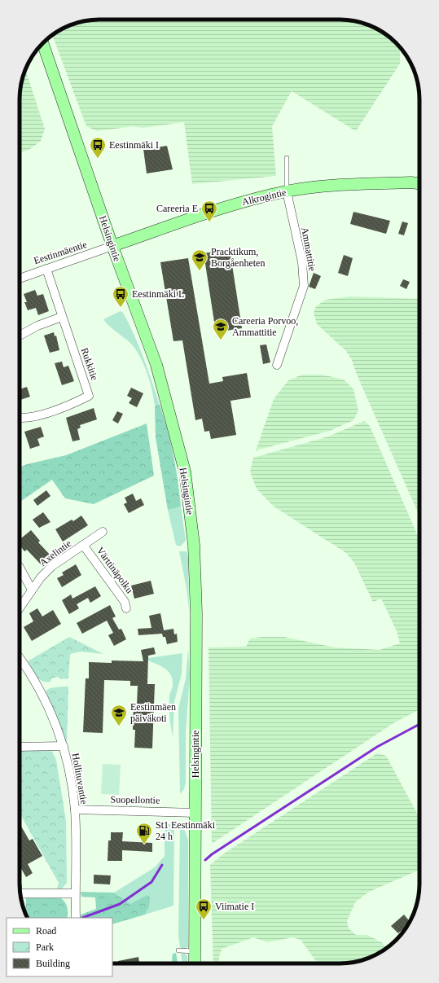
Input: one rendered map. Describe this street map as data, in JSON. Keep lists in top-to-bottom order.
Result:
{
  "streets": {
    "main road": ["Alkrogintie", "Helsingintie"],
    "street": [
      "Ammattitie",
      "Eestinmäentie",
      "Rukkitie",
      "Axelintie",
      "Värttinäpolku",
      "Hollituvantie",
      "Suopellontie"
    ]
  },
  "crossings": [
    ["Alkrogintie", "Helsingintie"],
    ["Alkrogintie", "Ammattitie"],
    ["Alkrogintie", "Eestinmäentie"],
    ["Helsingintie", "Eestinmäentie"],
    ["Helsingintie", "Suopellontie"],
    ["Eestinmäentie", "Rukkitie"],
    ["Axelintie", "Värttinäpolku"],
    ["Hollituvantie", "Suopellontie"]
  ],
  "places": {
    "bus stop": [
      "Eestinmäki I",
      "Careeria E",
      "Eestinmäki L",
      "Viimatie I"
    ],
    "school or university": ["Pracktikum, Borgåenheten", "Careeria Porvoo, Ammattitie", "Eestinmäen päiväkoti"],
    "fuel station": ["St1 Eestinmäki 24 h"]
  },
  "legend": ["Road", "Park", "Building"]
}
